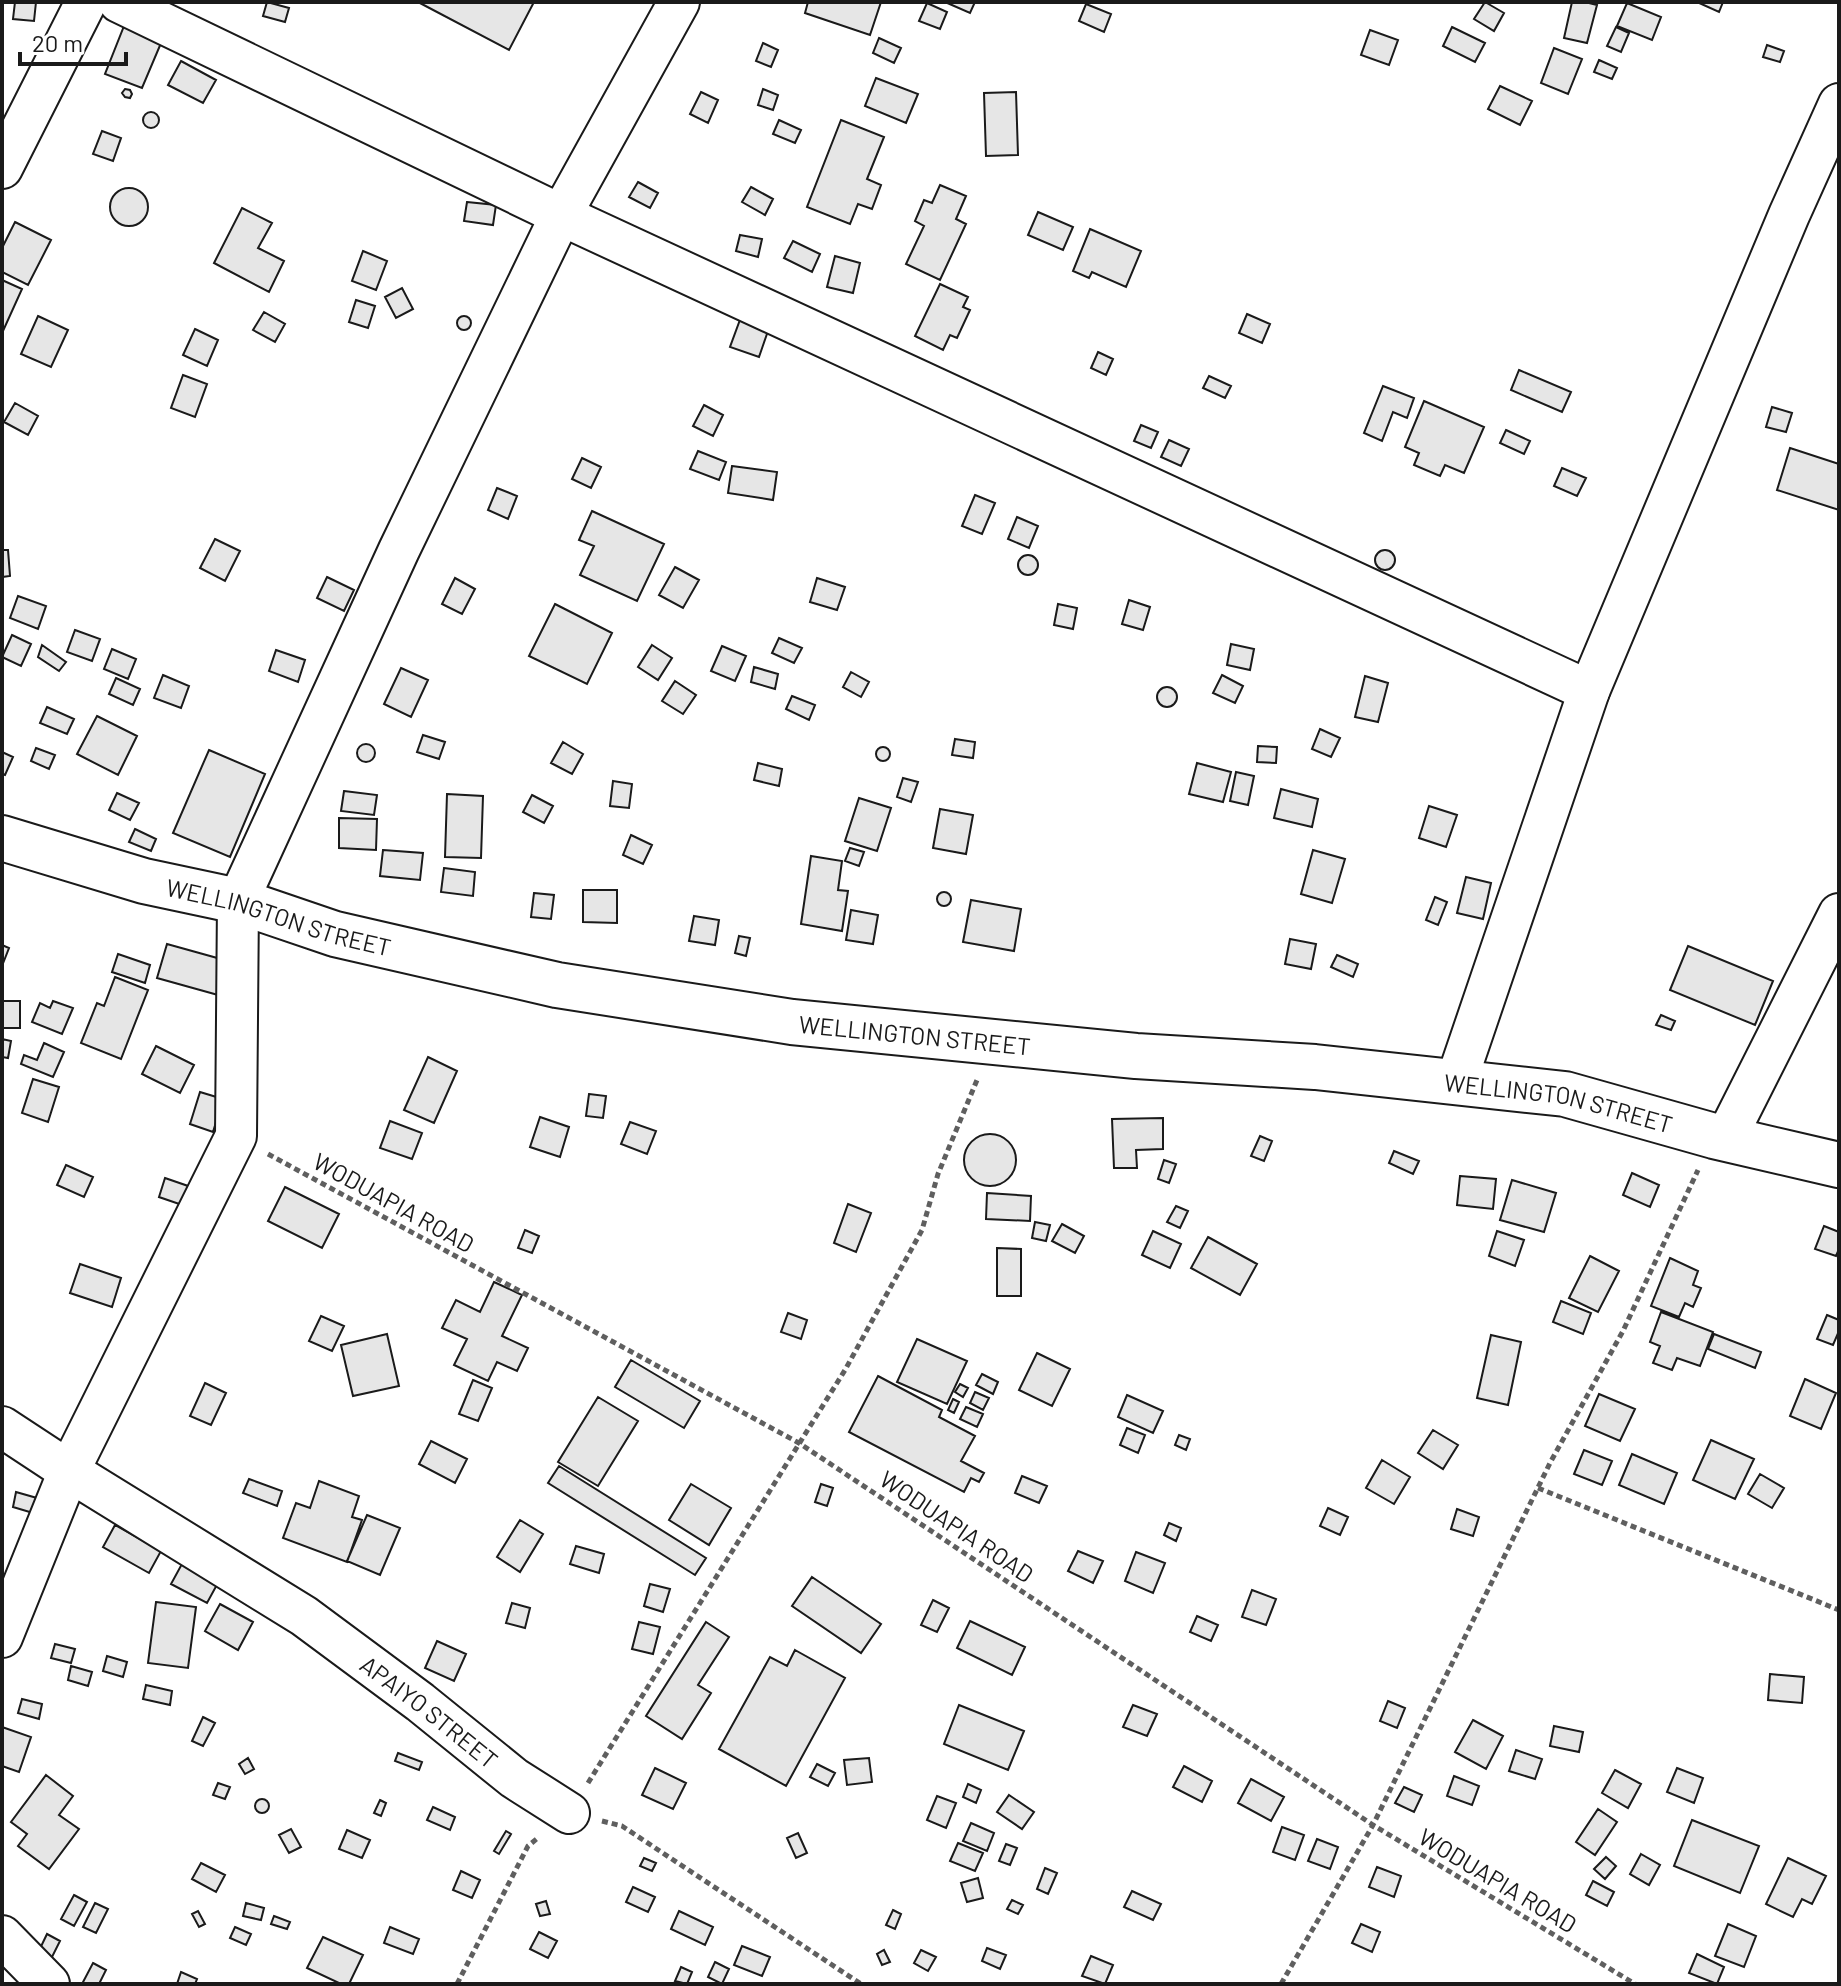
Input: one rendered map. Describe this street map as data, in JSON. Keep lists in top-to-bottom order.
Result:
{
  "streets": {
    "main road": ["WELLINGTON STREET"],
    "street": ["APAIYO STREET"],
    "path": ["WODUAPIA ROAD"]
  },
  "scale_bar": "20 m"
}
